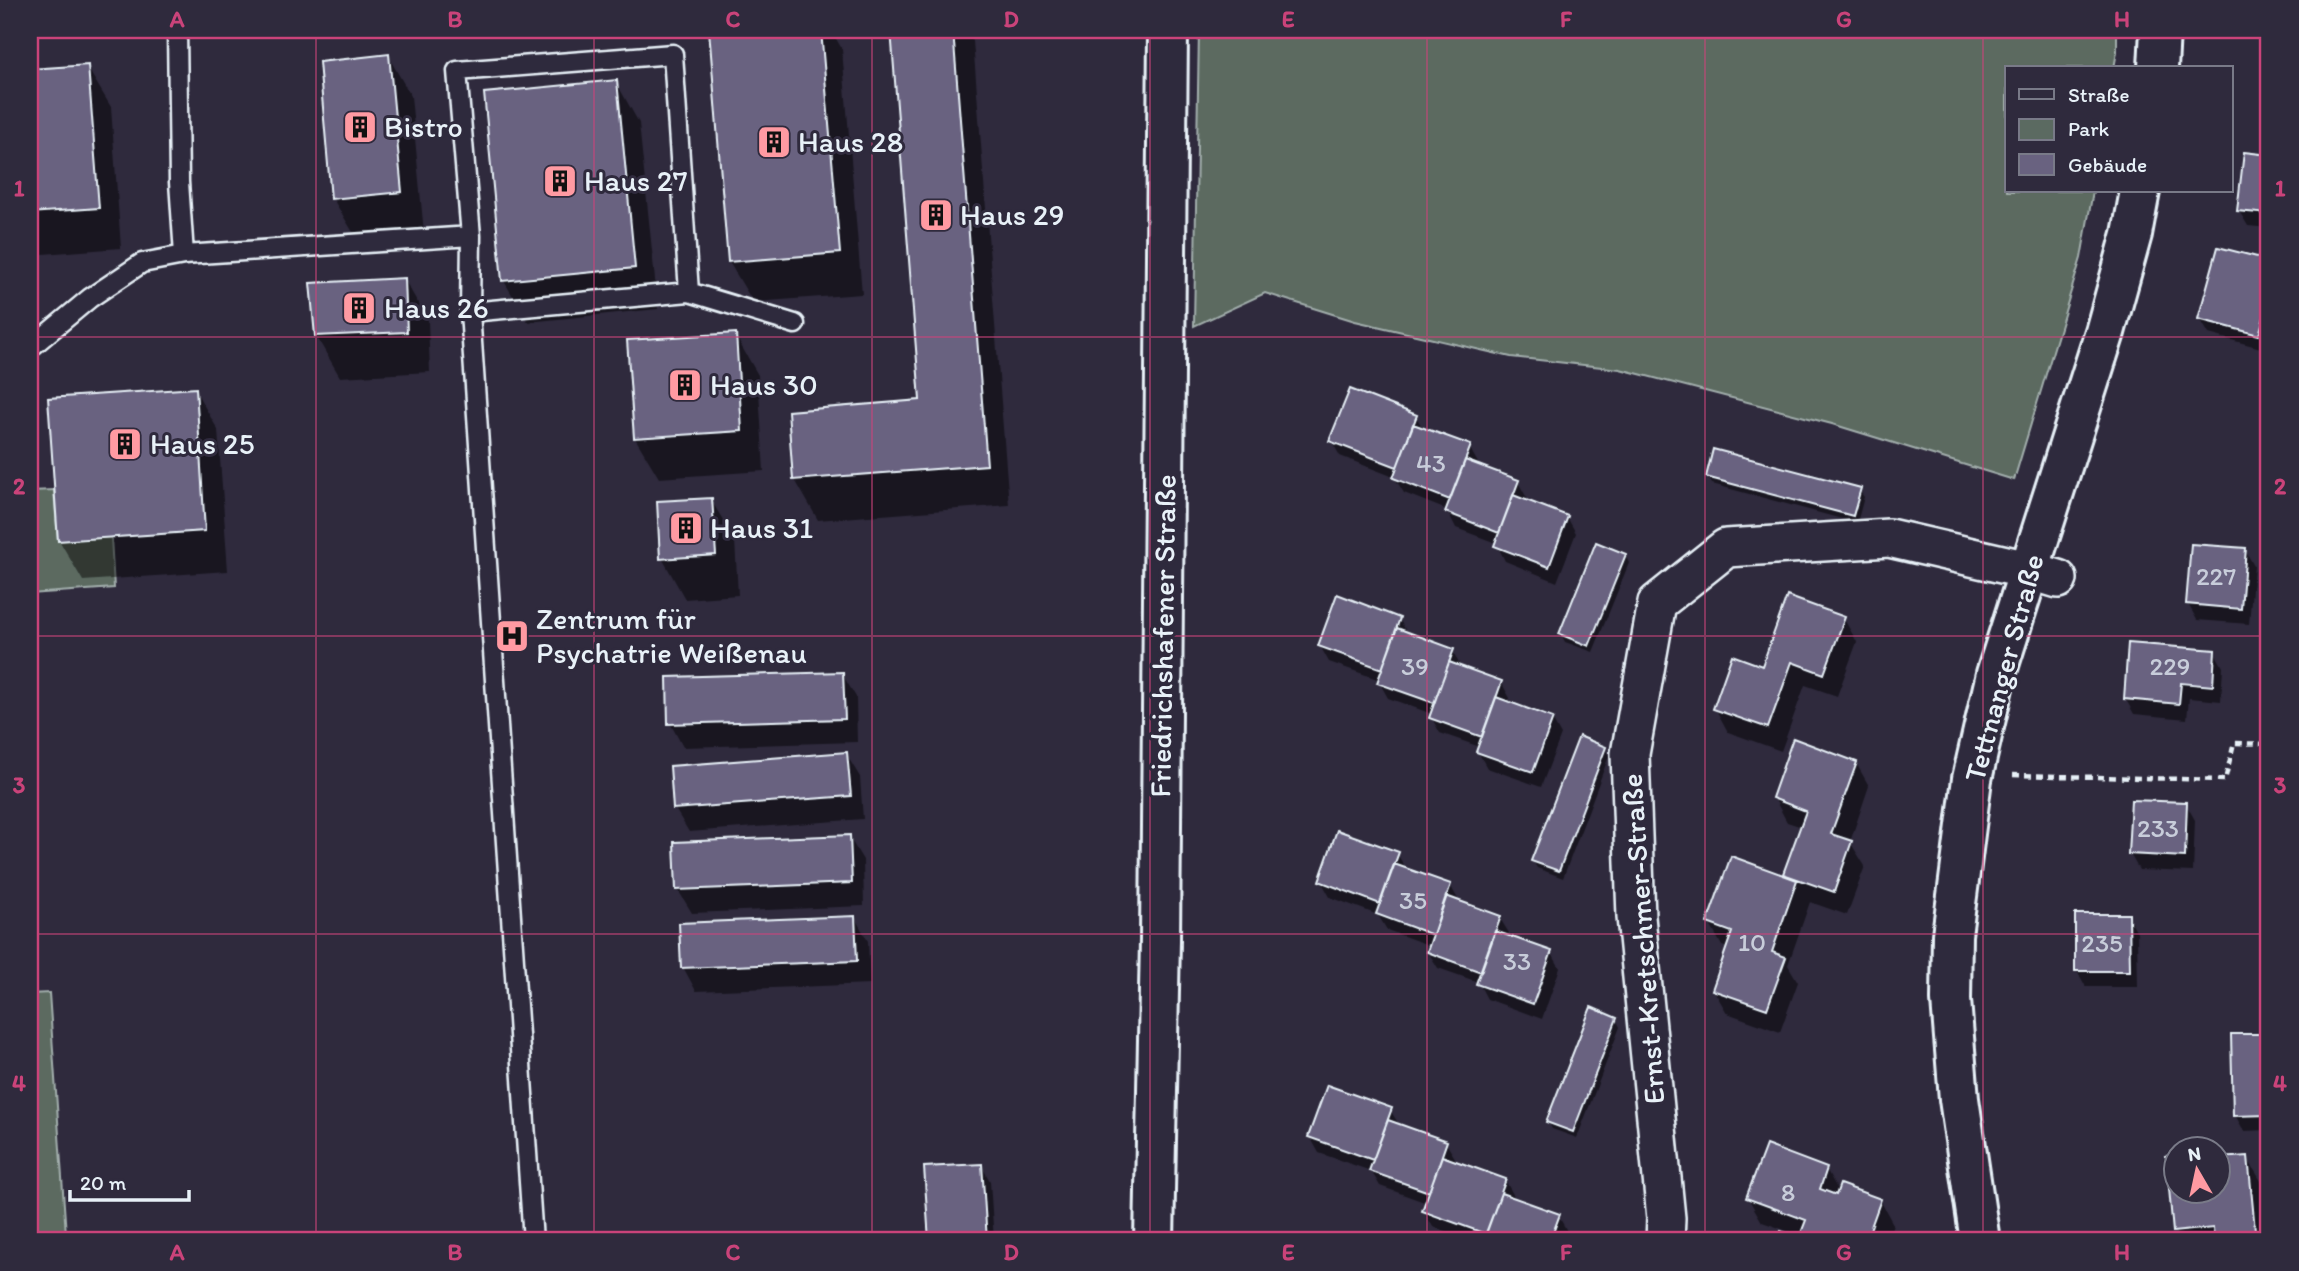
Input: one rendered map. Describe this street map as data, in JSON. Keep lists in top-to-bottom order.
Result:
{
  "streets": {
    "main road": ["Friedrichshafener Straße", "Tettnanger Straße"],
    "street": ["Ernst-Kretschmer-Straße"]
  },
  "crossings": [
    ["Tettnanger Straße", "Ernst-Kretschmer-Straße"]
  ],
  "places": {
    "building": [
      "Bistro",
      "Haus 28",
      "Haus 27",
      "Haus 29",
      "Haus 26",
      "Haus 30",
      "Haus 25",
      "Haus 31"
    ],
    "hospital": ["Zentrum für Psychatrie Weißenau"]
  },
  "house_numbers": [
    "43",
    "227",
    "39",
    "229",
    "233",
    "35",
    "10",
    "235",
    "33",
    "8"
  ],
  "legend": ["Straße", "Park", "Gebäude"],
  "scale_bar": "20 m",
  "north": "top",
  "grid": {
    "columns": [
      "A",
      "B",
      "C",
      "D",
      "E",
      "F",
      "G",
      "H"
    ],
    "rows": [
      "1",
      "2",
      "3",
      "4"
    ]
  }
}
